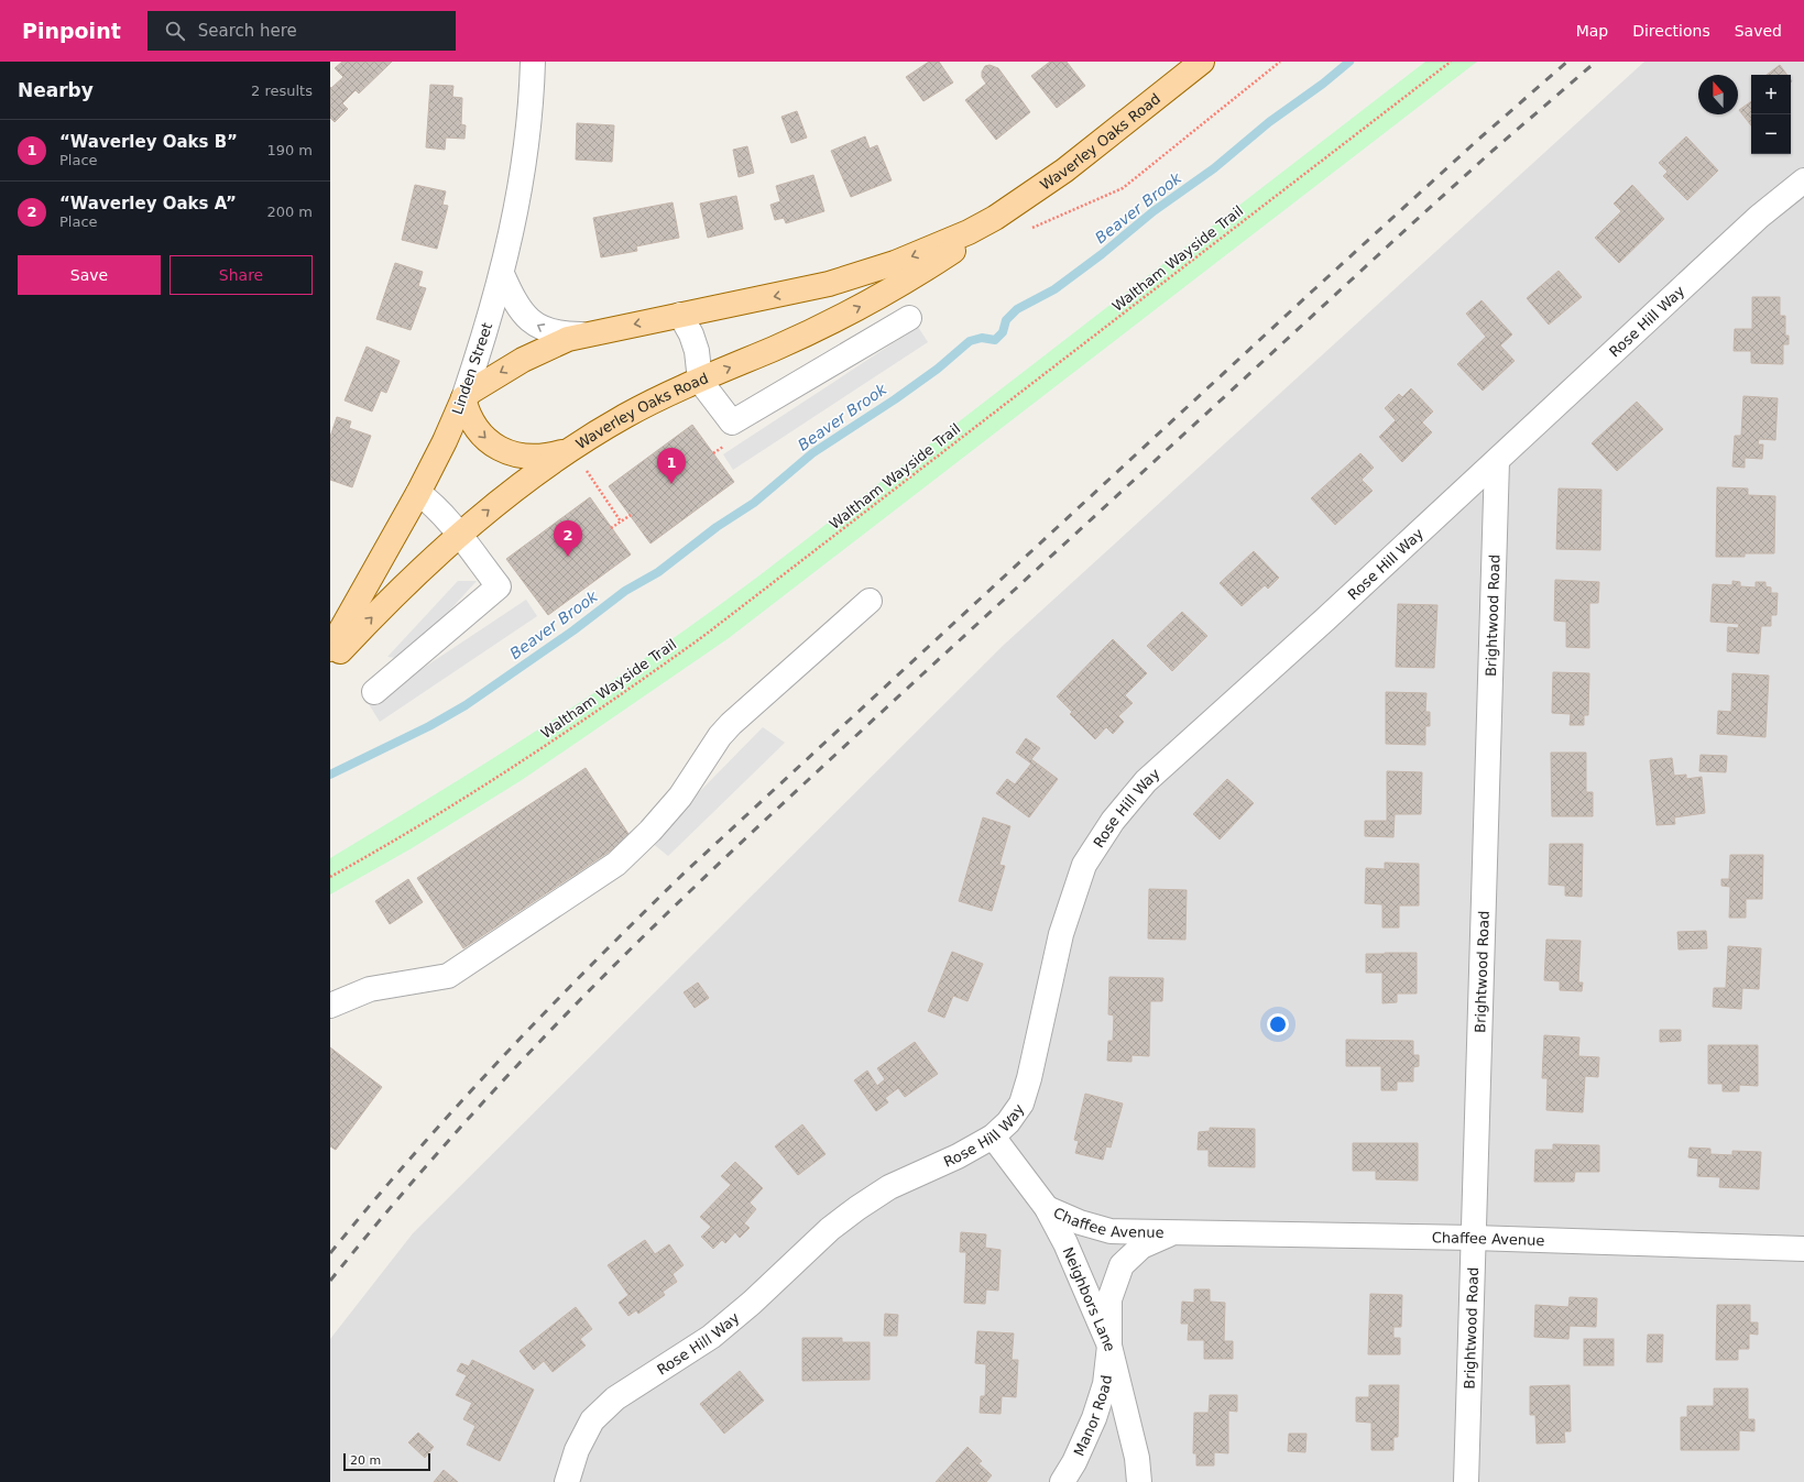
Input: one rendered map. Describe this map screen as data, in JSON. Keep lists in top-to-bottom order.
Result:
{
  "streets": {
    "main road": ["Waverley Oaks Road", "Linden Street"],
    "street": [
      "Rose Hill Way",
      "Brightwood Road",
      "Chaffee Avenue",
      "Neighbors Lane",
      "Manor Road"
    ],
    "path": ["Waltham Wayside Trail"]
  },
  "crossings": [
    ["Waverley Oaks Road", "Linden Street"],
    ["Rose Hill Way", "Brightwood Road"],
    ["Rose Hill Way", "Neighbors Lane"],
    ["Brightwood Road", "Chaffee Avenue"],
    ["Chaffee Avenue", "Neighbors Lane"],
    ["Chaffee Avenue", "Manor Road"],
    ["Neighbors Lane", "Manor Road"]
  ],
  "water": ["Beaver Brook"],
  "scale_bar": "20 m",
  "north": "top",
  "page": {
    "header": "Pinpoint",
    "search": "Search here",
    "nav": ["Map", "Directions", "Saved"],
    "heading": ["Nearby", "2 results"],
    "map_buttons": ["+", "−"],
    "list": [
      {
        "mark": "1",
        "name": "“Waverley Oaks B”",
        "note": "Place",
        "value": "190 m"
      },
      {
        "mark": "2",
        "name": "“Waverley Oaks A”",
        "note": "Place",
        "value": "200 m"
      }
    ],
    "buttons": ["Save", "Share"],
    "pins": ["1", "2"],
    "scale": "20 m"
  }
}
